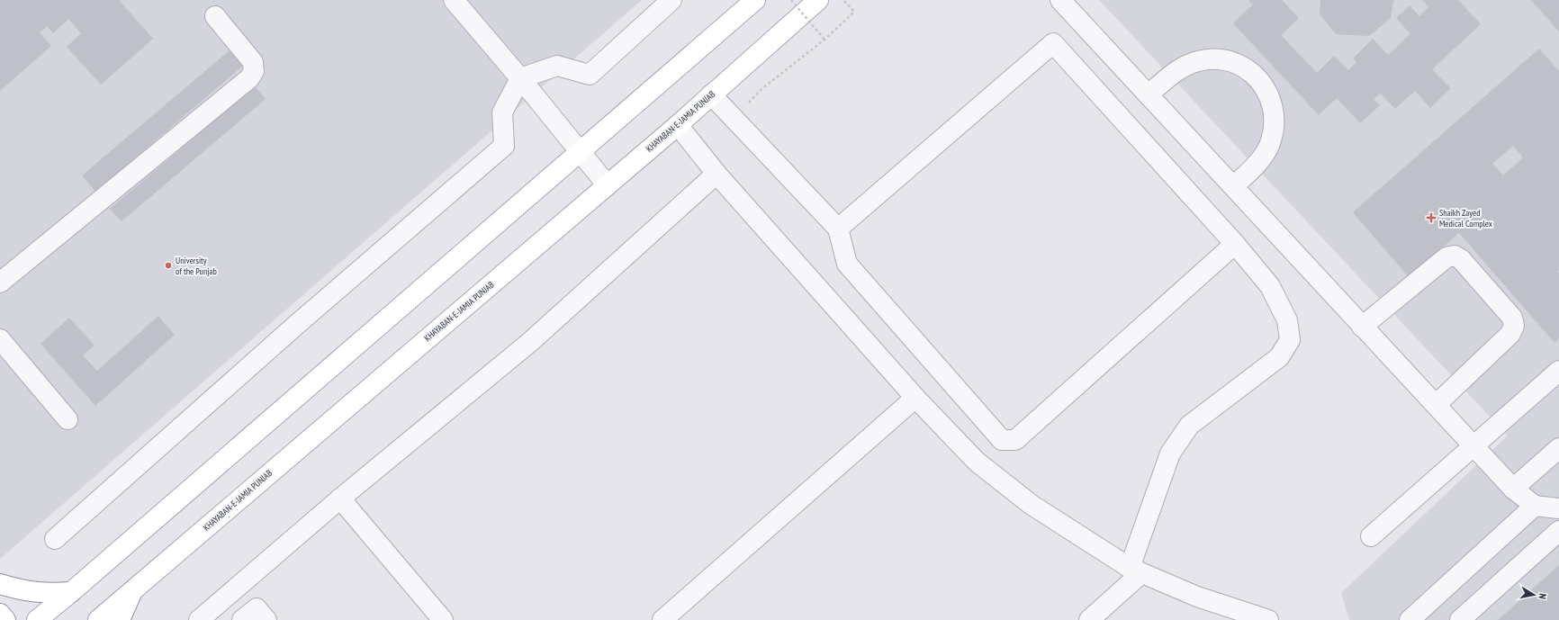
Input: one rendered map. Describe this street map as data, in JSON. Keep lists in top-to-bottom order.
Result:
{
  "streets": {
    "main road": ["KHAYABAN-E-JAMIA PUNJAB"]
  },
  "places": {
    "health": ["Shaikh Zayed Medical Complex"],
    "other": ["University of the Punjab"]
  },
  "north": "right"
}
